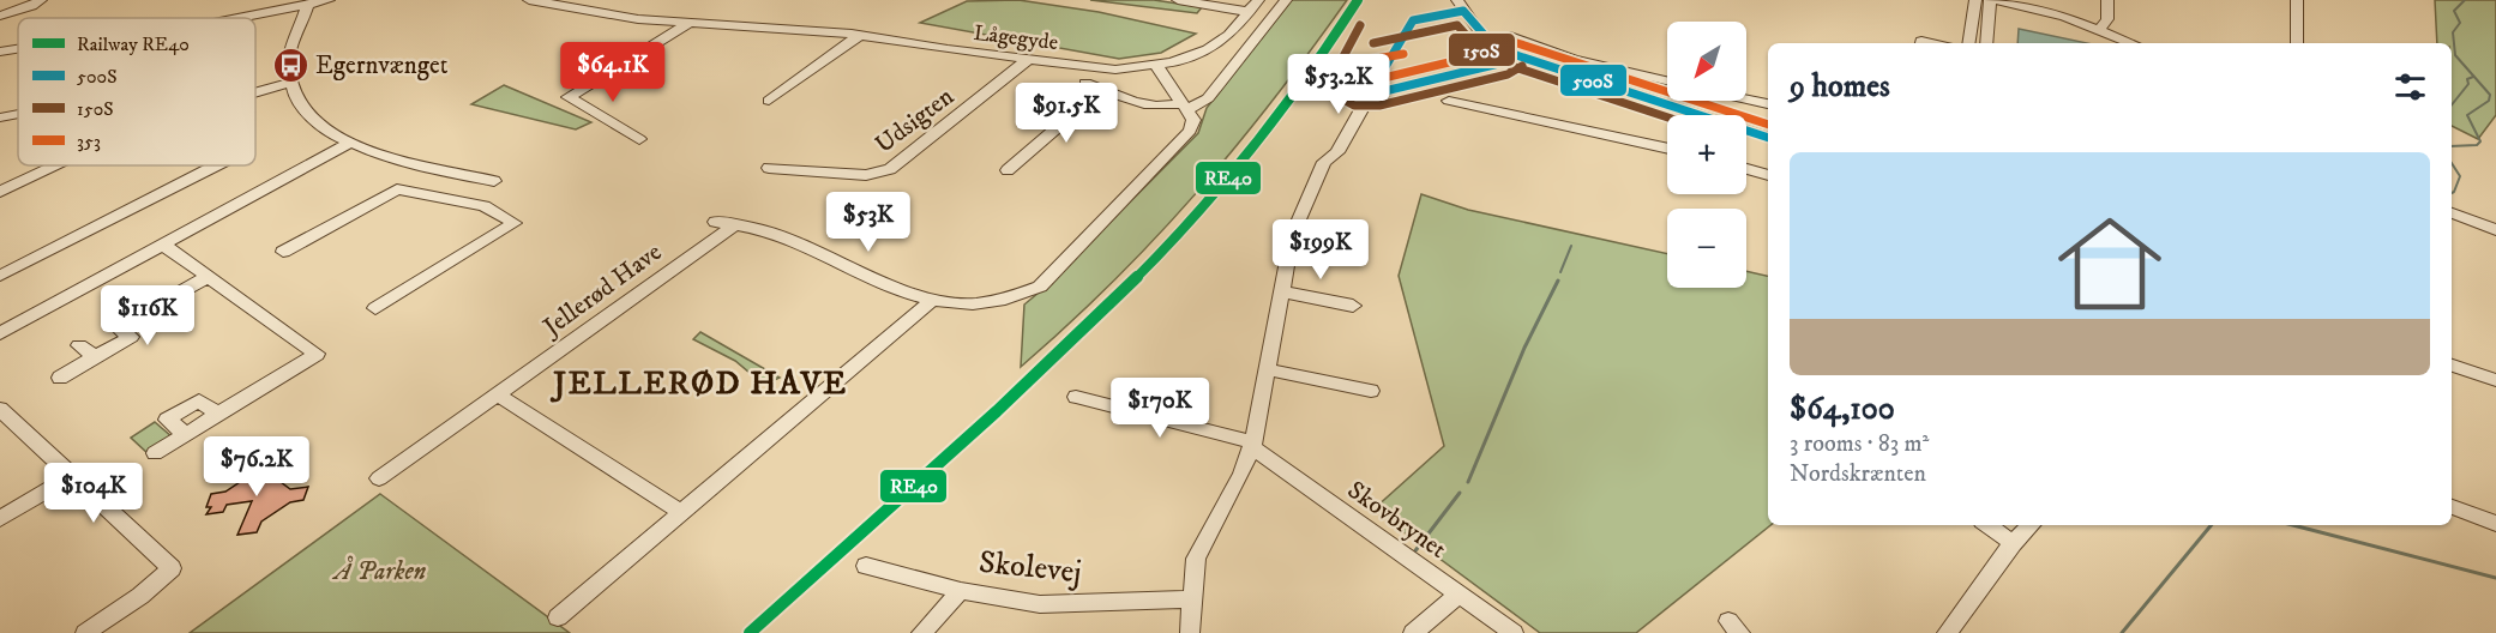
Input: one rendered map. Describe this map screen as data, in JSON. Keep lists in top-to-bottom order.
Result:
{
  "streets": {
    "street": [
      "Lågegyde",
      "Udsigten",
      "Jellerød Have",
      "Skovbrynet",
      "Skolevej"
    ]
  },
  "crossings": [
    ["Lågegyde", "Udsigten"]
  ],
  "districts": ["JELLERØD HAVE"],
  "parks": ["Å Parken"],
  "places": {
    "bus stop": ["Egernvænget"]
  },
  "lines": [
    "rail line RE40",
    "transit line 500S",
    "transit line 150S",
    "transit line 353"
  ],
  "legend": [
    "Railway RE40",
    "500S",
    "150S",
    "353"
  ],
  "north": "bottom left",
  "page": {
    "map_buttons": ["+", "−"],
    "price": [
      "$64.1K",
      "$53.2K",
      "$91.5K",
      "$53K",
      "$199K",
      "$116K",
      "$170K",
      "$76.2K",
      "$104K"
    ],
    "heading": "9 homes",
    "list": [
      {
        "name": "$64,100",
        "note": "3 rooms · 83 m² · Nordskrænten"
      }
    ]
  }
}
